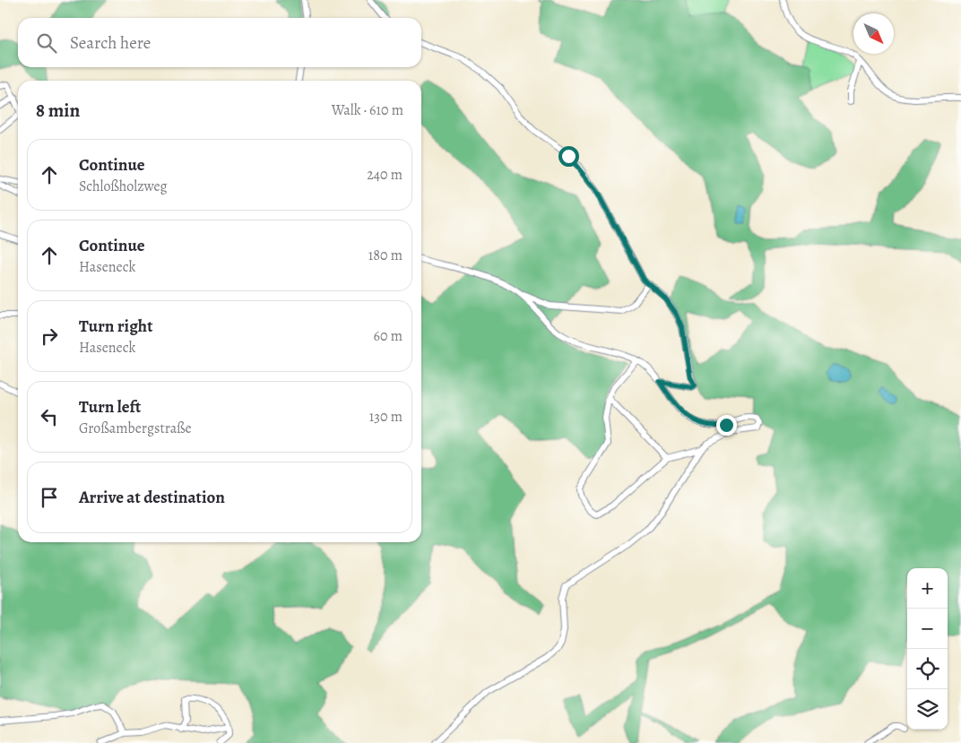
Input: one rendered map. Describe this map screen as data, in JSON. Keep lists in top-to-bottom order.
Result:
{
  "north": "bottom right",
  "page": {
    "search": "Search here",
    "heading": ["8 min", "Walk · 610 m"],
    "list": [
      ["Continue", "Schloßholzweg", "240 m"],
      ["Continue", "Haseneck", "180 m"],
      ["Turn right", "Haseneck", "60 m"],
      ["Turn left", "Großambergstraße", "130 m"],
      "Arrive at destination"
    ],
    "map_buttons": ["+", "−"]
  }
}
